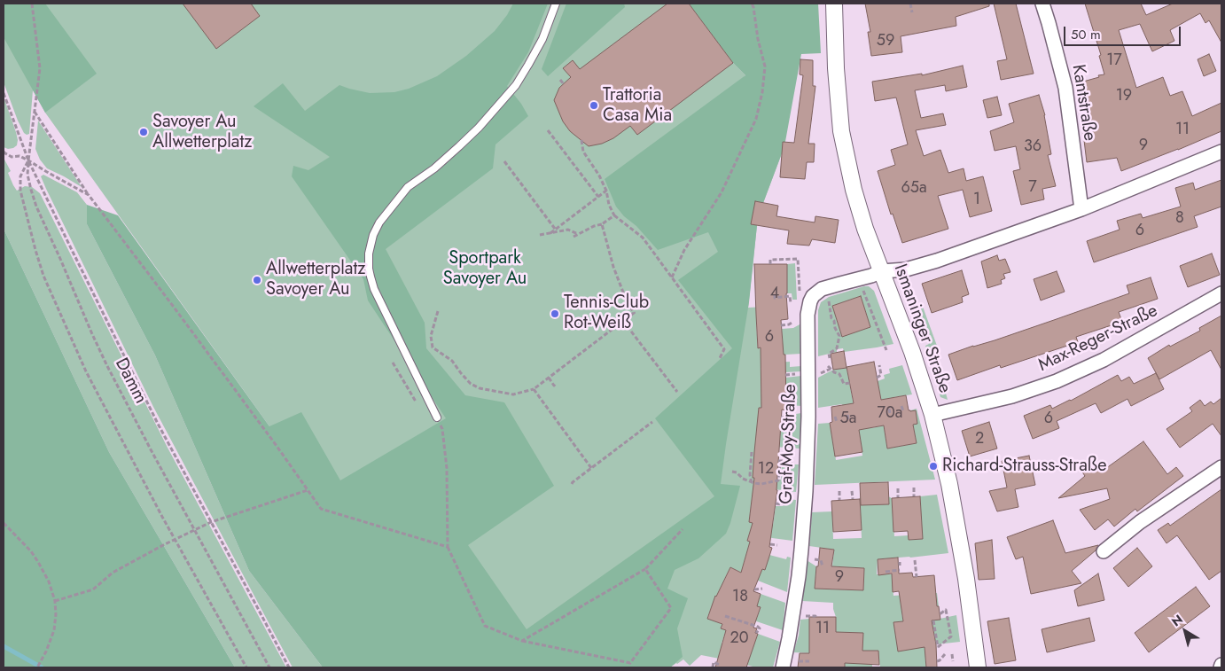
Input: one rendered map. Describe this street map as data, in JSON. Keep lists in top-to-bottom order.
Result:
{
  "streets": {
    "street": [
      "Kantstraße",
      "Ismaninger Straße",
      "Max-Reger-Straße",
      "Graf-Moy-Straße"
    ],
    "path": ["Damm"]
  },
  "crossings": [
    ["Ismaninger Straße", "Max-Reger-Straße"],
    ["Ismaninger Straße", "Graf-Moy-Straße"]
  ],
  "parks": ["Sportpark Savoyer Au"],
  "places": [
    "Trattoria Casa Mia",
    "Savoyer Au Allwetterplatz",
    "Allwetterplatz Savoyer Au",
    "Tennis-Club Rot-Weiß",
    "Richard-Strauss-Straße"
  ],
  "house_numbers": [
    "59",
    "17",
    "19",
    "11",
    "9",
    "36",
    "7",
    "65a",
    "1",
    "8",
    "6",
    "4",
    "6",
    "70a",
    "5a",
    "6",
    "2",
    "12",
    "9",
    "18",
    "11",
    "20"
  ],
  "scale_bar": "50 m",
  "north": "top left"
}
